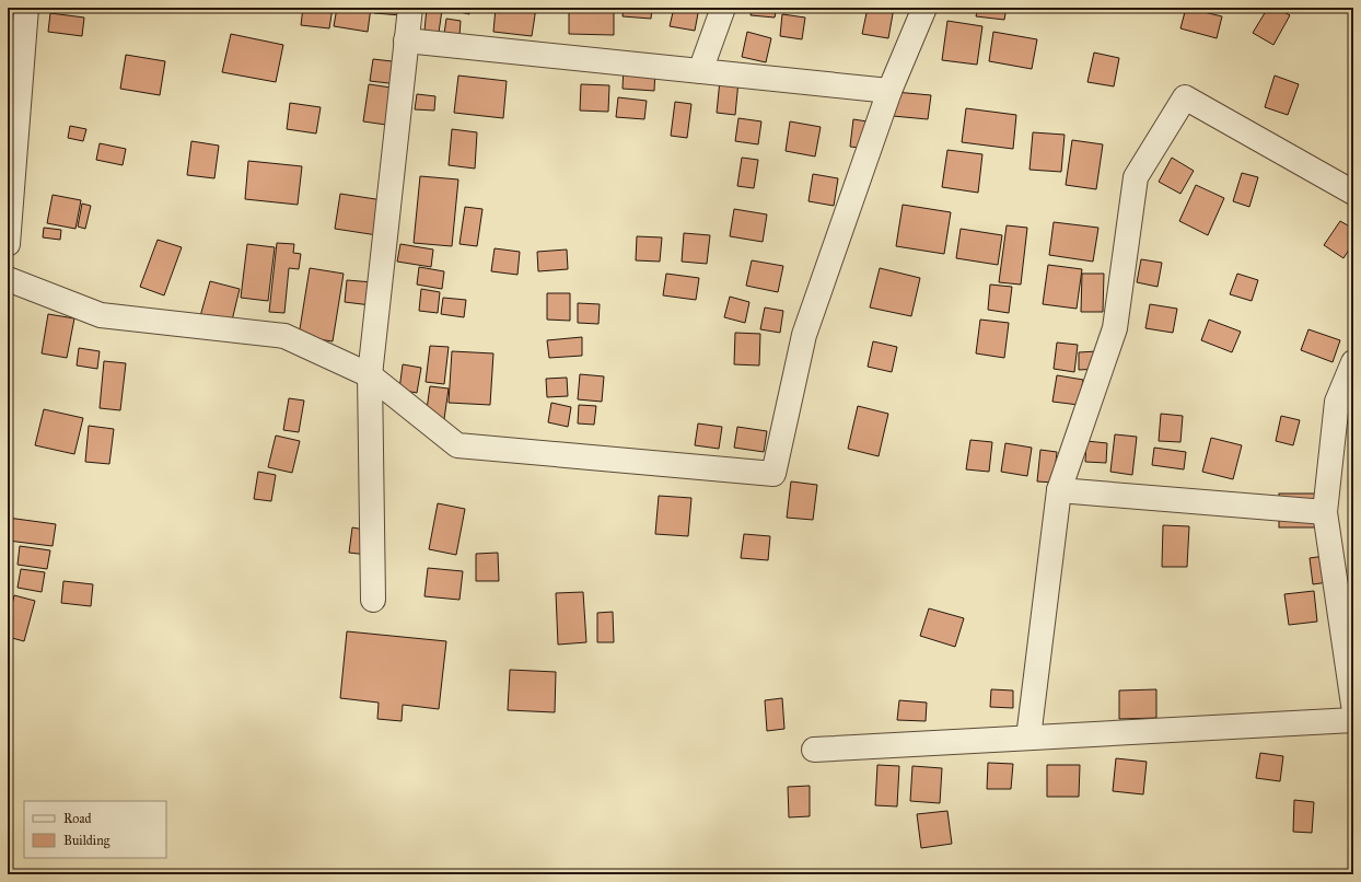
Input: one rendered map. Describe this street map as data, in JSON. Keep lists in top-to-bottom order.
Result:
{
  "legend": ["Road", "Building"]
}
